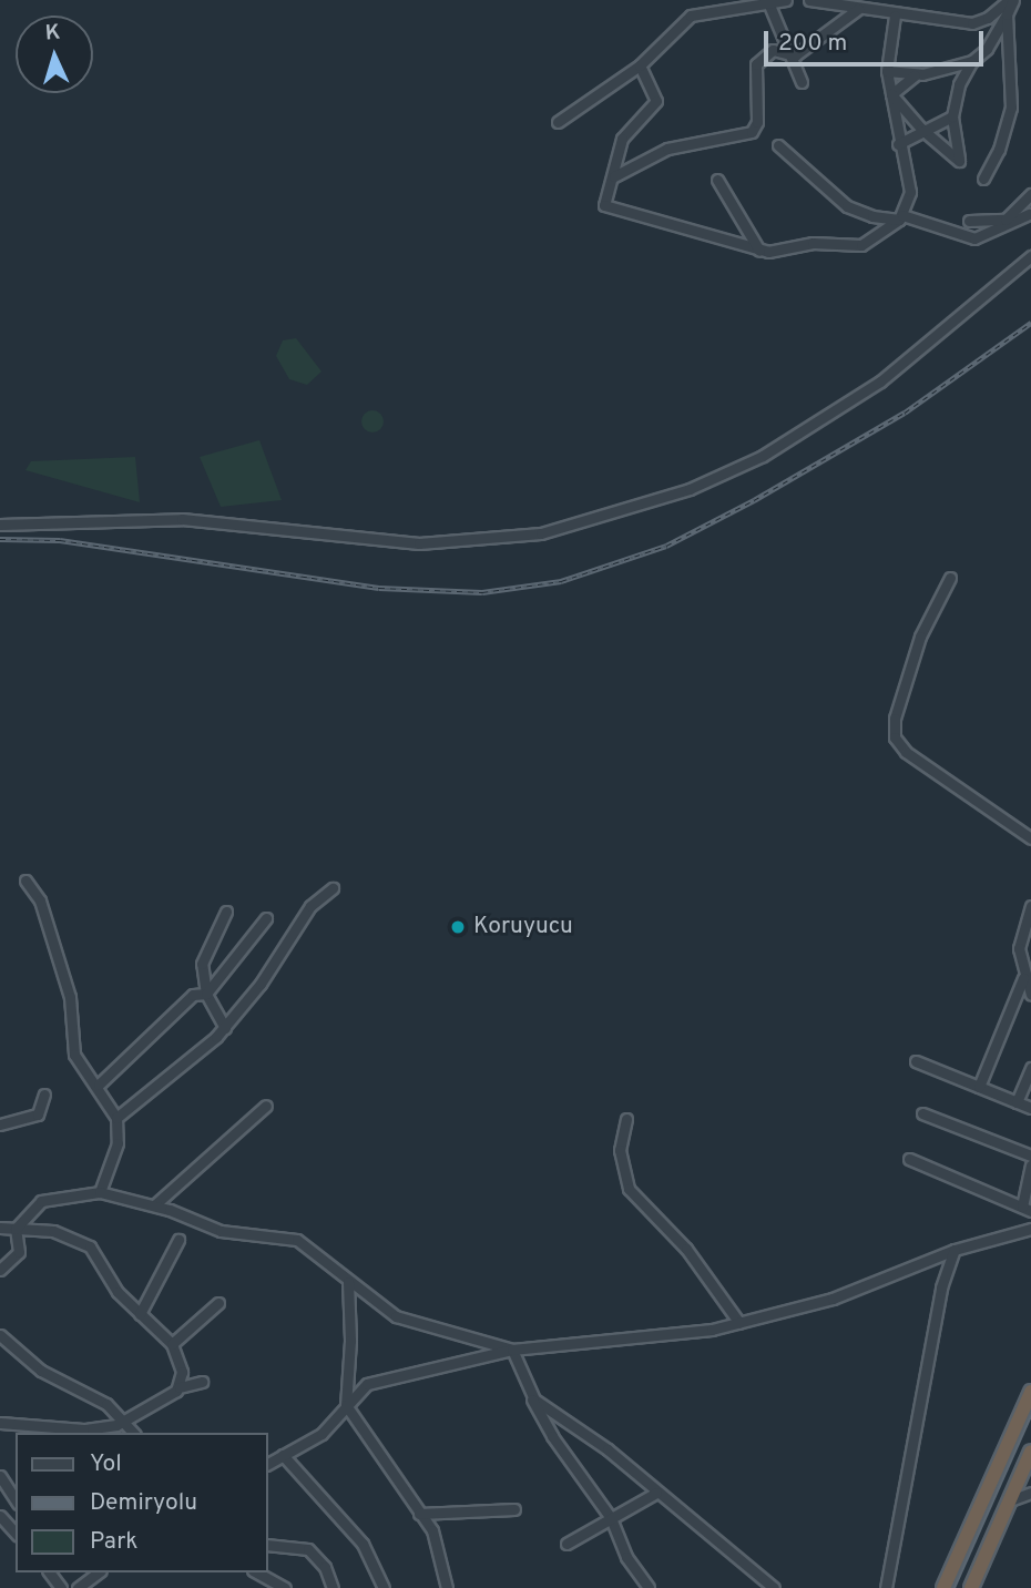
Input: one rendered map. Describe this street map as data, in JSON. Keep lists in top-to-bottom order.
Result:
{
  "places": ["Koruyucu"],
  "legend": ["Yol", "Demiryolu", "Park"],
  "scale_bar": "200 m",
  "north": "top"
}
